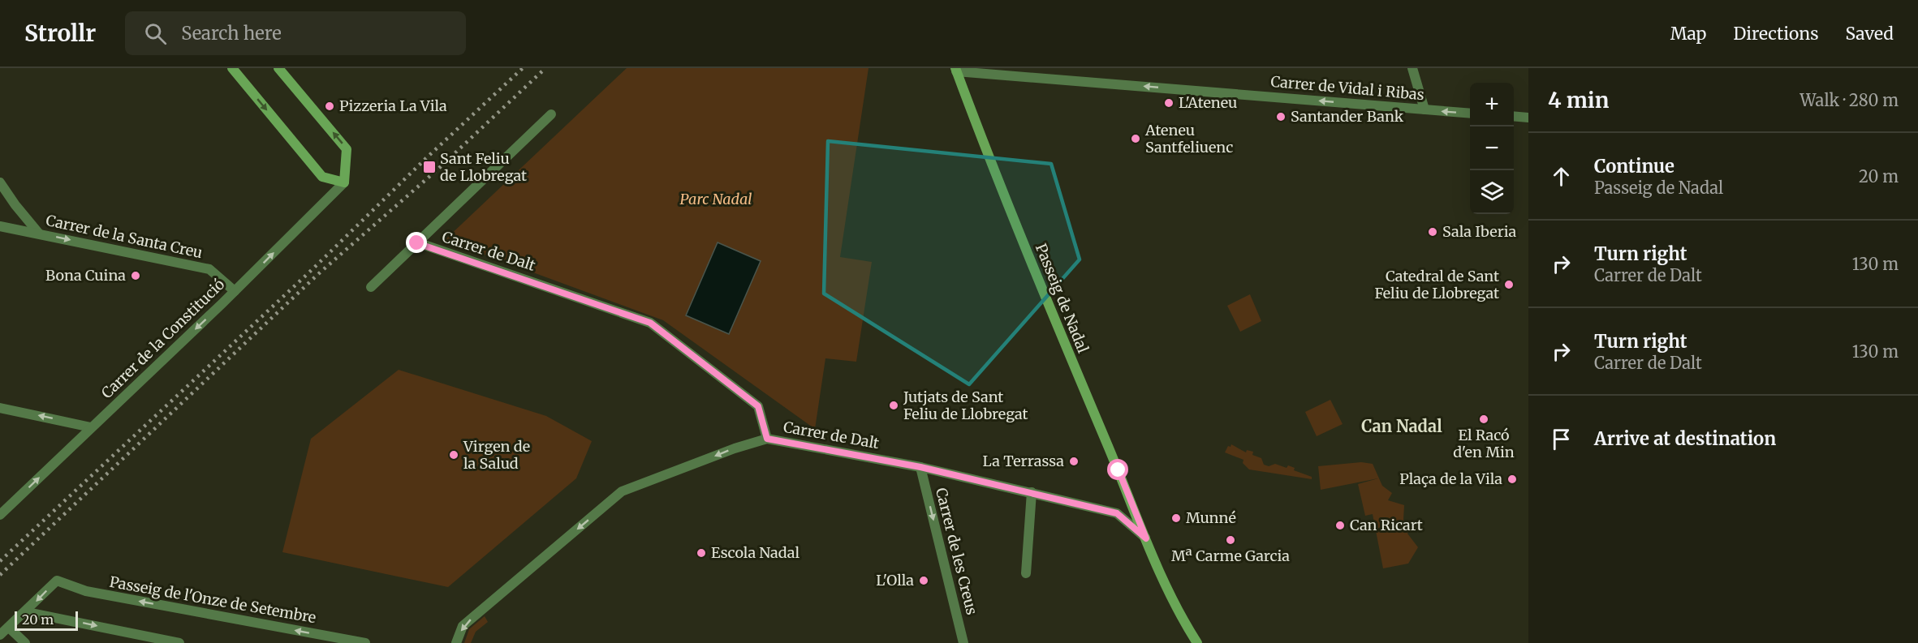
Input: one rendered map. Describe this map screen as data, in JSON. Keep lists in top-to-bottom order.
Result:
{
  "streets": {
    "street": [
      "Carrer de Vidal i Ribas",
      "Carrer de la Santa Creu",
      "Carrer de Dalt",
      "Passeig de Nadal",
      "Carrer de la Constitució",
      "Carrer de les Creus",
      "Passeig de l'Onze de Setembre"
    ]
  },
  "crossings": [
    ["Carrer de Vidal i Ribas", "Passeig de Nadal"],
    ["Carrer de la Santa Creu", "Carrer de la Constitució"],
    ["Carrer de Dalt", "Passeig de Nadal"],
    ["Carrer de Dalt", "Carrer de les Creus"]
  ],
  "one_way": ["Carrer de Vidal i Ribas", "Carrer de la Santa Creu", "Carrer de les Creus"],
  "districts": ["Can Nadal"],
  "parks": ["Parc Nadal"],
  "places": {
    "other": [
      "L'Ateneu",
      "Pizzeria La Vila",
      "Santander Bank",
      "Ateneu Santfeliuenc",
      "Sala Iberia",
      "Bona Cuina",
      "Catedral de Sant Feliu de Llobregat",
      "Jutjats de Sant Feliu de Llobregat",
      "El Racó d'en Min",
      "Virgen de la Salud",
      "La Terrassa",
      "Plaça de la Vila",
      "Munné",
      "Can Ricart",
      "Mª Carme Garcia",
      "Escola Nadal",
      "L'Olla"
    ],
    "transit": ["Sant Feliu de Llobregat"]
  },
  "scale_bar": "20 m",
  "page": {
    "header": "Strollr",
    "search": "Search here",
    "nav": ["Map", "Directions", "Saved"],
    "heading": ["4 min", "Walk · 280 m"],
    "map_buttons": ["+", "−"],
    "list": [
      ["Continue", "Passeig de Nadal", "20 m"],
      ["Turn right", "Carrer de Dalt", "130 m"],
      ["Turn right", "Carrer de Dalt", "130 m"],
      "Arrive at destination"
    ],
    "scale": "20 m"
  }
}
